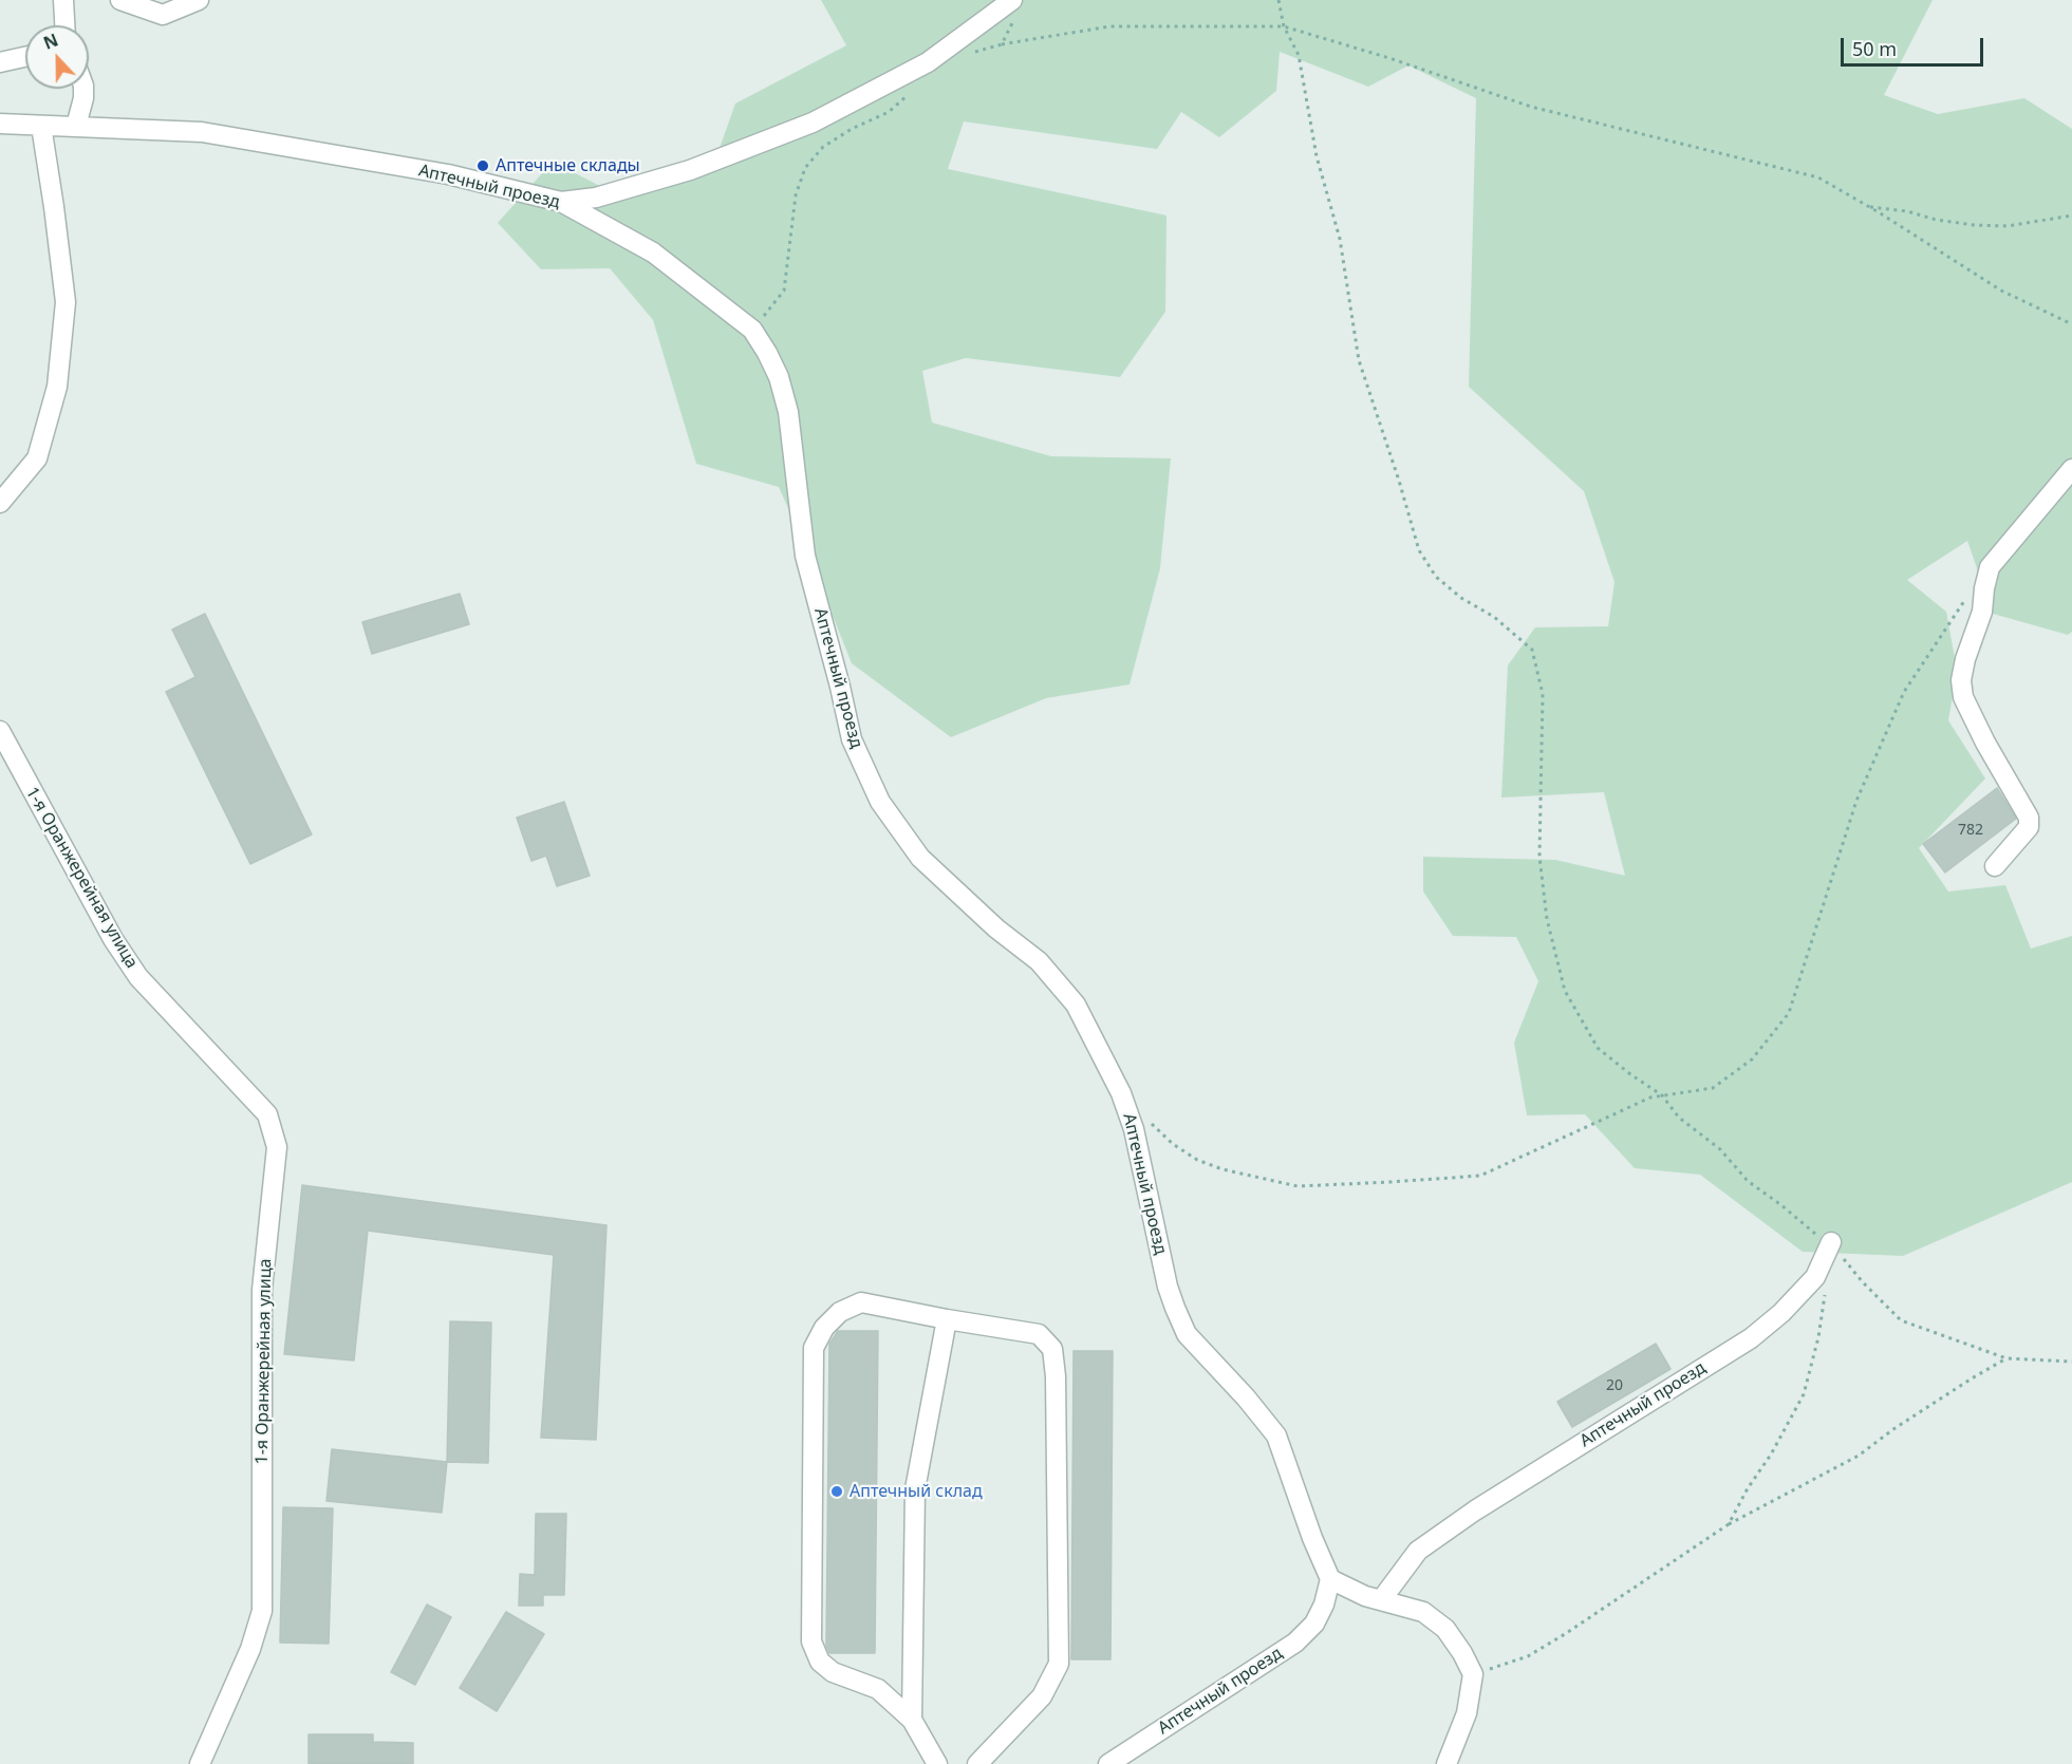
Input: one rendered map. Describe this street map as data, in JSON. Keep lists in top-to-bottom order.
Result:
{
  "streets": {
    "street": ["Аптечный проезд", "1-я Оранжерейная улица"]
  },
  "places": ["Аптечные склады", "Аптечный склад"],
  "house_numbers": ["782", "20"],
  "scale_bar": "50 m",
  "north": "top"
}
